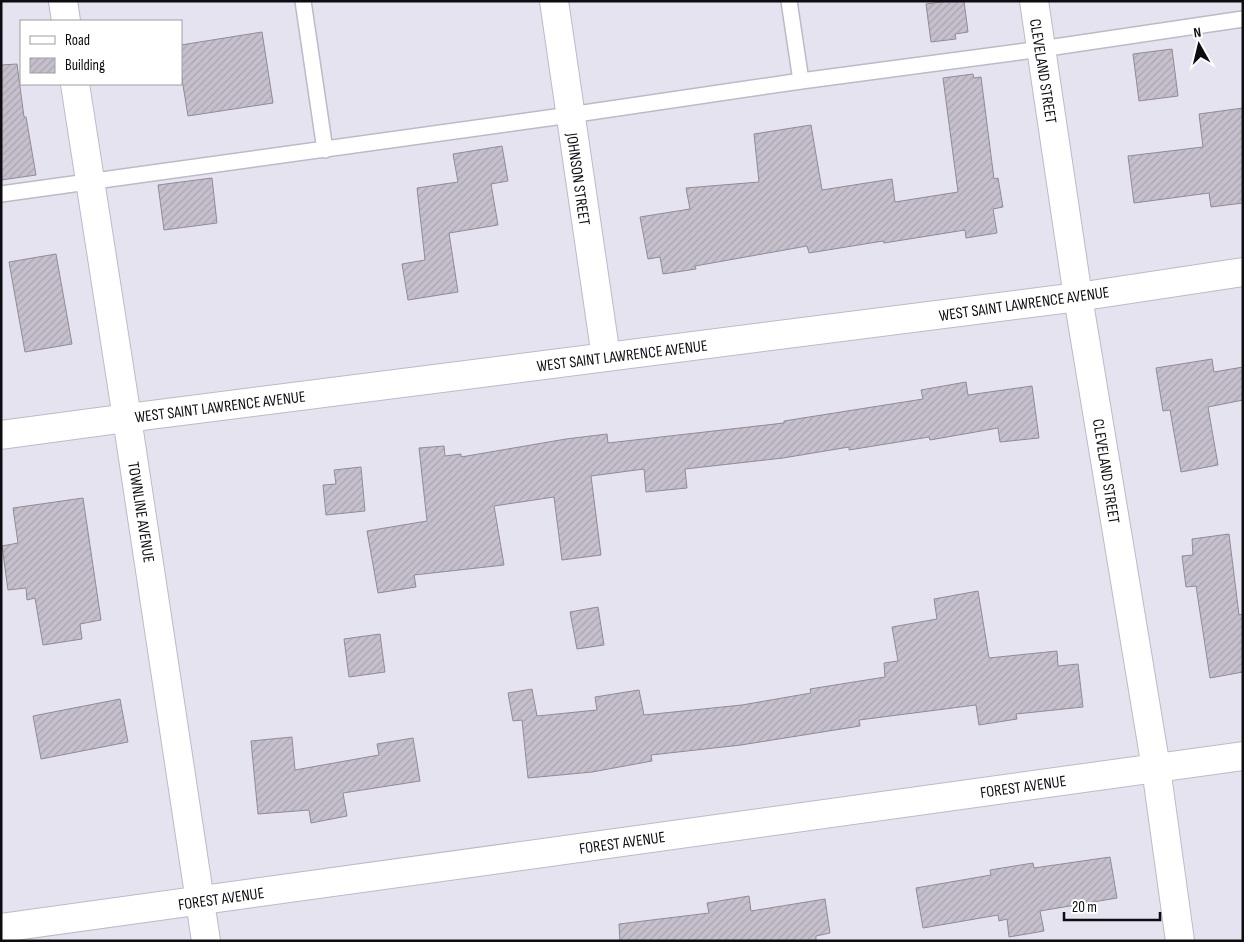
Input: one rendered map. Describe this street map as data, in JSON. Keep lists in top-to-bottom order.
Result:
{
  "streets": {
    "street": [
      "CLEVELAND STREET",
      "JOHNSON STREET",
      "WEST SAINT LAWRENCE AVENUE",
      "TOWNLINE AVENUE",
      "FOREST AVENUE"
    ]
  },
  "crossings": [
    ["CLEVELAND STREET", "WEST SAINT LAWRENCE AVENUE"],
    ["CLEVELAND STREET", "FOREST AVENUE"],
    ["JOHNSON STREET", "WEST SAINT LAWRENCE AVENUE"],
    ["WEST SAINT LAWRENCE AVENUE", "TOWNLINE AVENUE"],
    ["TOWNLINE AVENUE", "FOREST AVENUE"]
  ],
  "legend": ["Road", "Building"],
  "scale_bar": "20 m",
  "north": "top"
}
